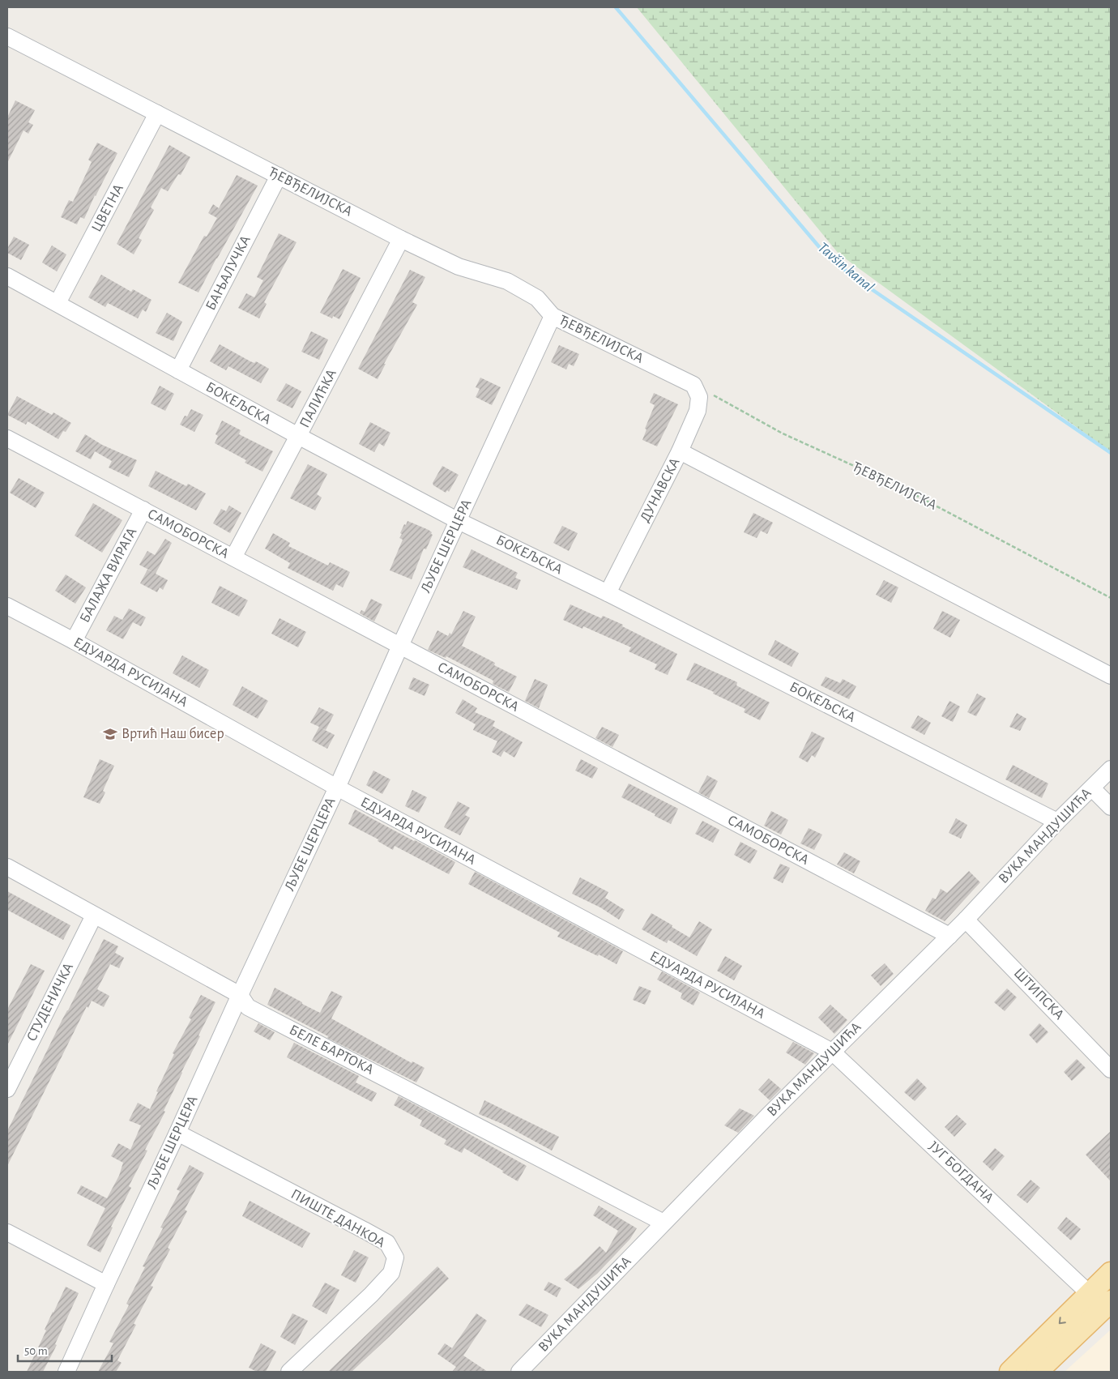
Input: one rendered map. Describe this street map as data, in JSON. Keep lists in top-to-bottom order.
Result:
{
  "streets": {
    "street": [
      "ЂЕВЂЕЛИЈСКА",
      "ЦВЕТНА",
      "БАЊАЛУЧКА",
      "ПАЛИЋКА",
      "БОКЕЉСКА",
      "ДУНАВСКА",
      "САМОБОРСКА",
      "ЉУБЕ ШЕРЦЕРА",
      "БАЛАЖА ВИРАГА",
      "ЕДУАРДА РУСИЈАНА",
      "ВУКА МАНДУШИЋА",
      "ШТИПСКА",
      "СТУДЕНИЧКА",
      "БЕЛЕ БАРТОКА",
      "ЈУГ БОГДАНА",
      "ПИШТЕ ДАНКОА"
    ]
  },
  "crossings": [
    ["ЂЕВЂЕЛИЈСКА", "ЦВЕТНА"],
    ["ЂЕВЂЕЛИЈСКА", "БАЊАЛУЧКА"],
    ["ЂЕВЂЕЛИЈСКА", "ПАЛИЋКА"],
    ["ЂЕВЂЕЛИЈСКА", "ДУНАВСКА"],
    ["ЂЕВЂЕЛИЈСКА", "ЉУБЕ ШЕРЦЕРА"],
    ["ЦВЕТНА", "БОКЕЉСКА"],
    ["БАЊАЛУЧКА", "БОКЕЉСКА"],
    ["ПАЛИЋКА", "БОКЕЉСКА"],
    ["ПАЛИЋКА", "САМОБОРСКА"],
    ["БОКЕЉСКА", "ДУНАВСКА"],
    ["БОКЕЉСКА", "ЉУБЕ ШЕРЦЕРА"],
    ["БОКЕЉСКА", "ВУКА МАНДУШИЋА"],
    ["САМОБОРСКА", "ЉУБЕ ШЕРЦЕРА"],
    ["САМОБОРСКА", "БАЛАЖА ВИРАГА"],
    ["САМОБОРСКА", "ВУКА МАНДУШИЋА"],
    ["ЉУБЕ ШЕРЦЕРА", "ЕДУАРДА РУСИЈАНА"],
    ["ЉУБЕ ШЕРЦЕРА", "БЕЛЕ БАРТОКА"],
    ["ЉУБЕ ШЕРЦЕРА", "ПИШТЕ ДАНКОА"],
    ["БАЛАЖА ВИРАГА", "ЕДУАРДА РУСИЈАНА"],
    ["ЕДУАРДА РУСИЈАНА", "ВУКА МАНДУШИЋА"],
    ["ЕДУАРДА РУСИЈАНА", "ЈУГ БОГДАНА"],
    ["ВУКА МАНДУШИЋА", "ШТИПСКА"],
    ["ВУКА МАНДУШИЋА", "БЕЛЕ БАРТОКА"],
    ["ВУКА МАНДУШИЋА", "ЈУГ БОГДАНА"],
    ["СТУДЕНИЧКА", "БЕЛЕ БАРТОКА"]
  ],
  "water": ["Tavšin kanal"],
  "places": {
    "school or university": ["Вртић Наш бисер"]
  },
  "scale_bar": "50 m"
}
